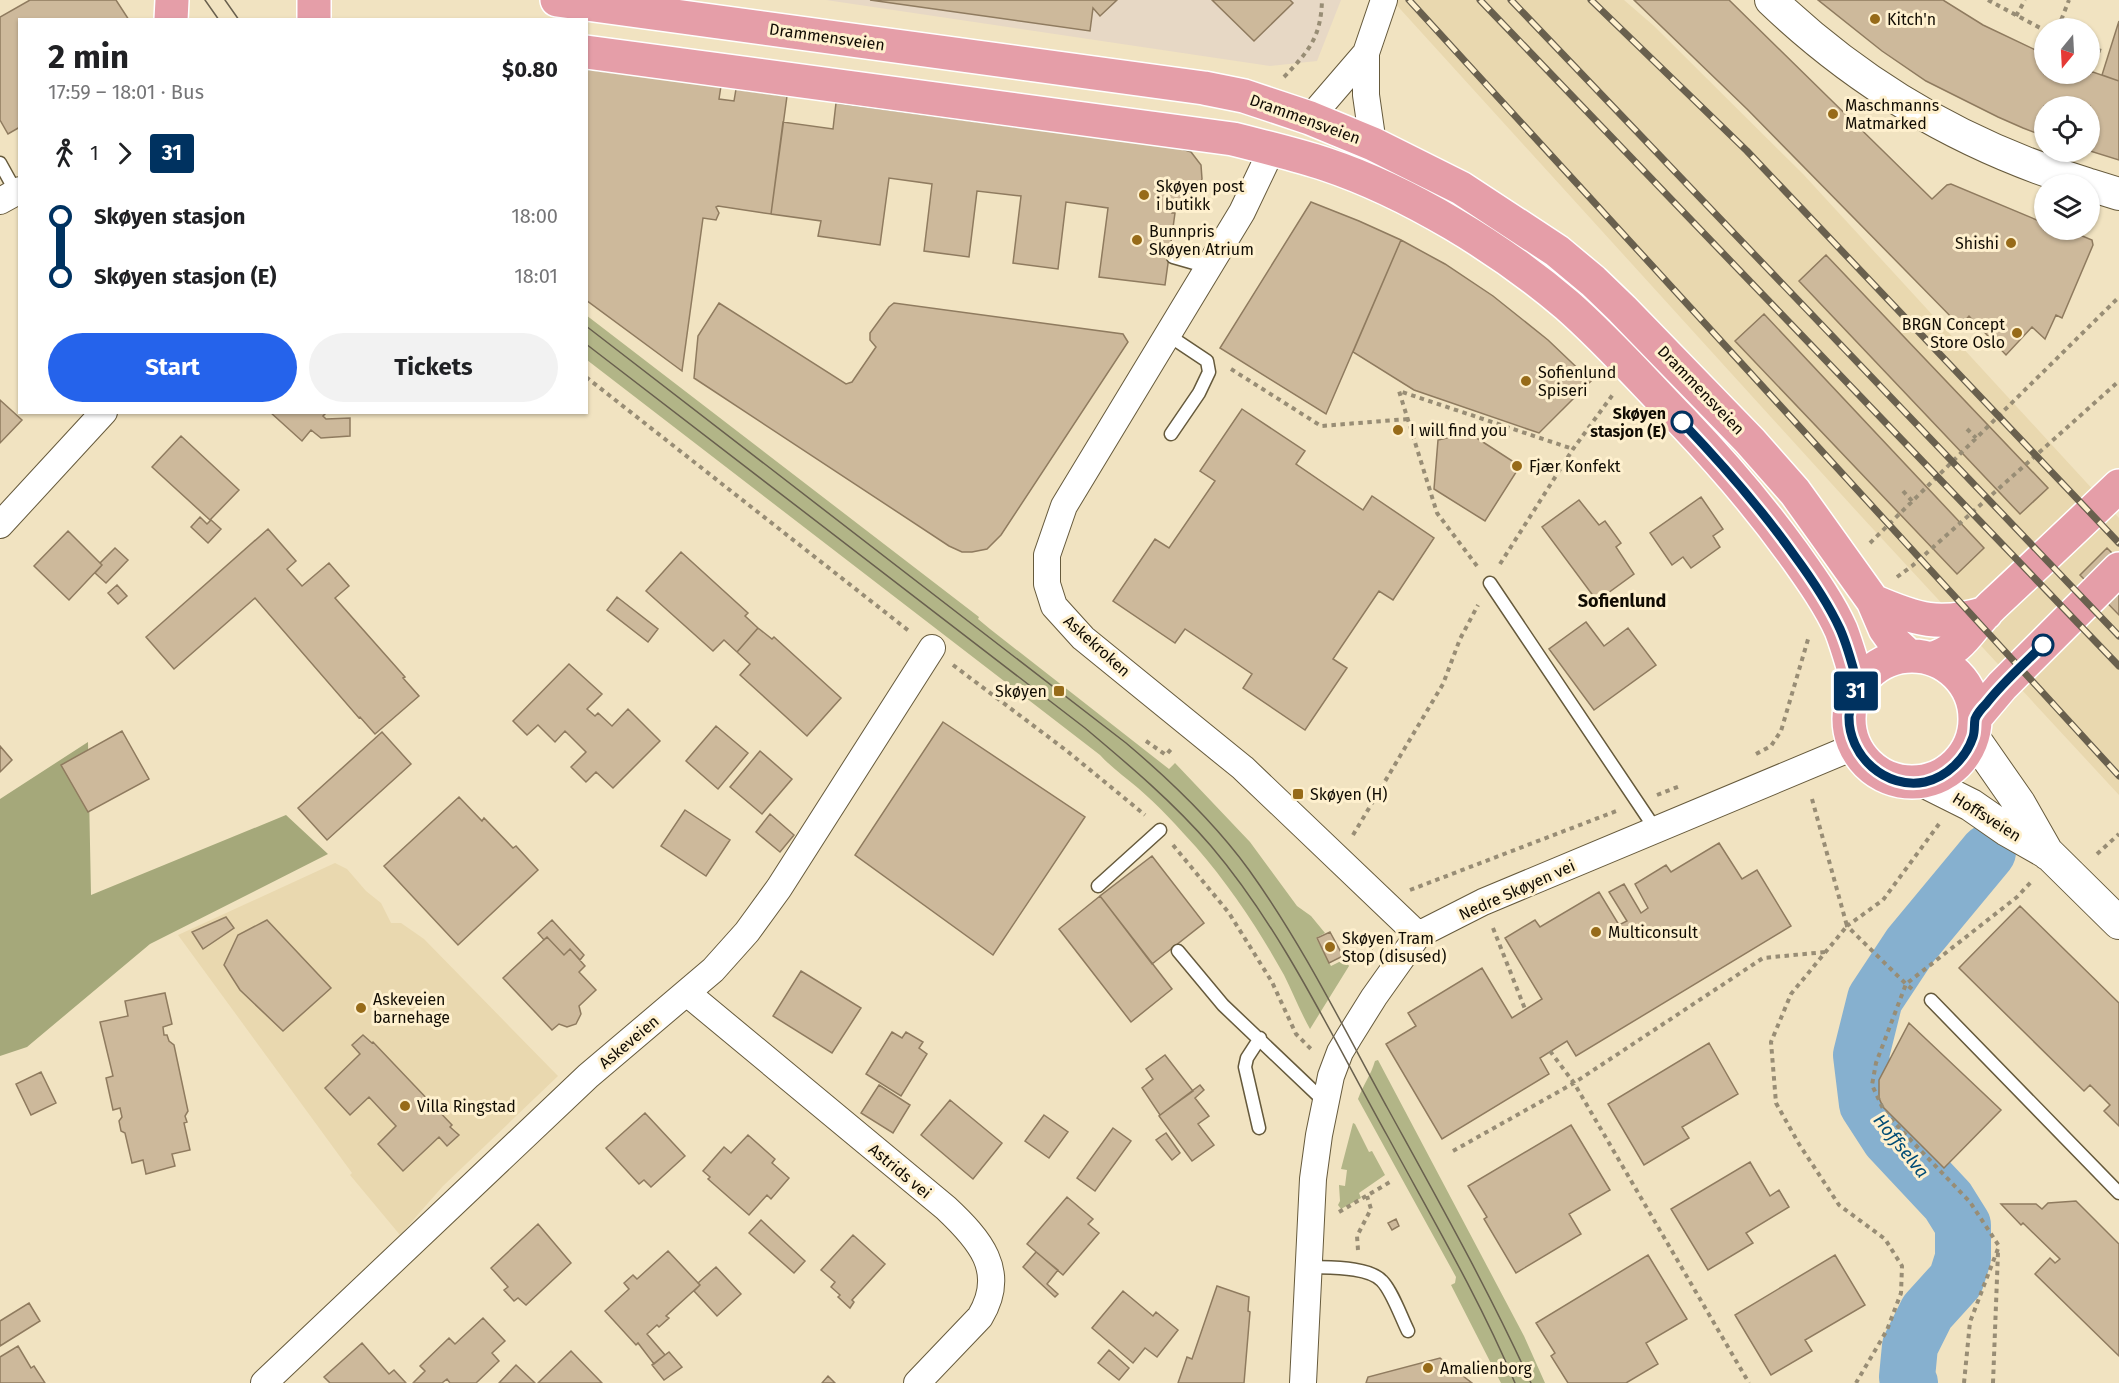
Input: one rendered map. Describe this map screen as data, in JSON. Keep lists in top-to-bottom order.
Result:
{
  "streets": {
    "main road": ["Drammensveien"],
    "street": [
      "Askekroken",
      "Hoffsveien",
      "Nedre Skøyen vei",
      "Askeveien",
      "Astrids vei"
    ]
  },
  "crossings": [
    ["Drammensveien", "Hoffsveien"],
    ["Drammensveien", "Nedre Skøyen vei"],
    ["Askekroken", "Nedre Skøyen vei"],
    ["Hoffsveien", "Nedre Skøyen vei"],
    ["Askeveien", "Astrids vei"]
  ],
  "districts": ["Sofienlund"],
  "water": ["Hoffselva"],
  "places": {
    "other": [
      "Kitch'n",
      "Maschmanns Matmarked",
      "Skøyen post i butikk",
      "Bunnpris Skøyen Atrium",
      "Shishi",
      "BRGN Concept Store Oslo",
      "Sofienlund Spiseri",
      "Skøyen stasjon (E)",
      "I will find you",
      "Fjær Konfekt",
      "Multiconsult",
      "Skøyen Tram Stop (disused)",
      "Askeveien barnehage",
      "Villa Ringstad",
      "Amalienborg"
    ],
    "transit": ["Skøyen", "Skøyen (H)"]
  },
  "lines": ["bus line 31"],
  "north": "bottom",
  "page": {
    "on_map": "31",
    "heading": ["2 min", "17:59 – 18:01 · Bus", "$0.80"],
    "legs": ["1", "31"],
    "list": [
      {
        "name": "Skøyen stasjon",
        "value": "18:00"
      },
      {
        "name": "Skøyen stasjon (E)",
        "value": "18:01"
      }
    ],
    "buttons": ["Start", "Tickets"]
  }
}
